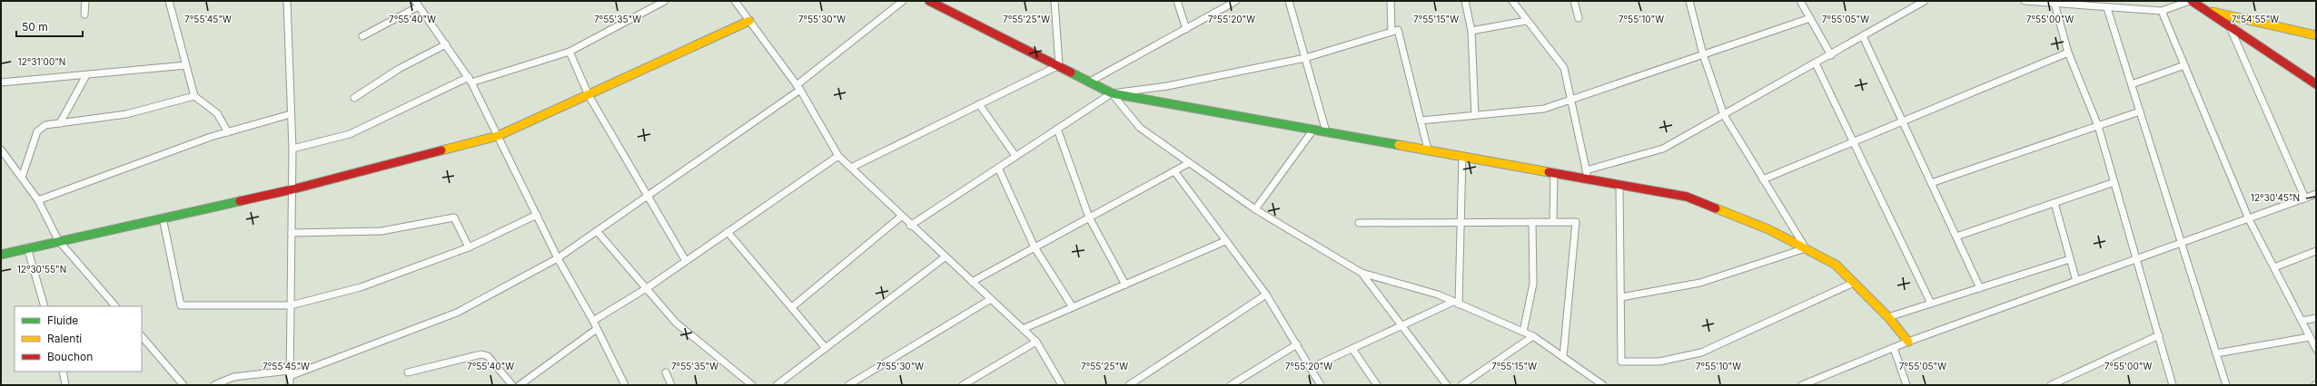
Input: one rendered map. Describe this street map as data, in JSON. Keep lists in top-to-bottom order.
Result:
{
  "legend": ["Fluide", "Ralenti", "Bouchon"],
  "scale_bar": "50 m",
  "coordinates": [
    "7°55'45\"W",
    "7°55'40\"W",
    "7°55'35\"W",
    "7°55'30\"W",
    "7°55'25\"W",
    "7°55'20\"W",
    "7°55'15\"W",
    "7°55'10\"W",
    "7°55'05\"W",
    "7°55'00\"W",
    "7°54'55\"W",
    "12°31'00\"N",
    "12°30'45\"N",
    "12°30'55\"N"
  ]
}
